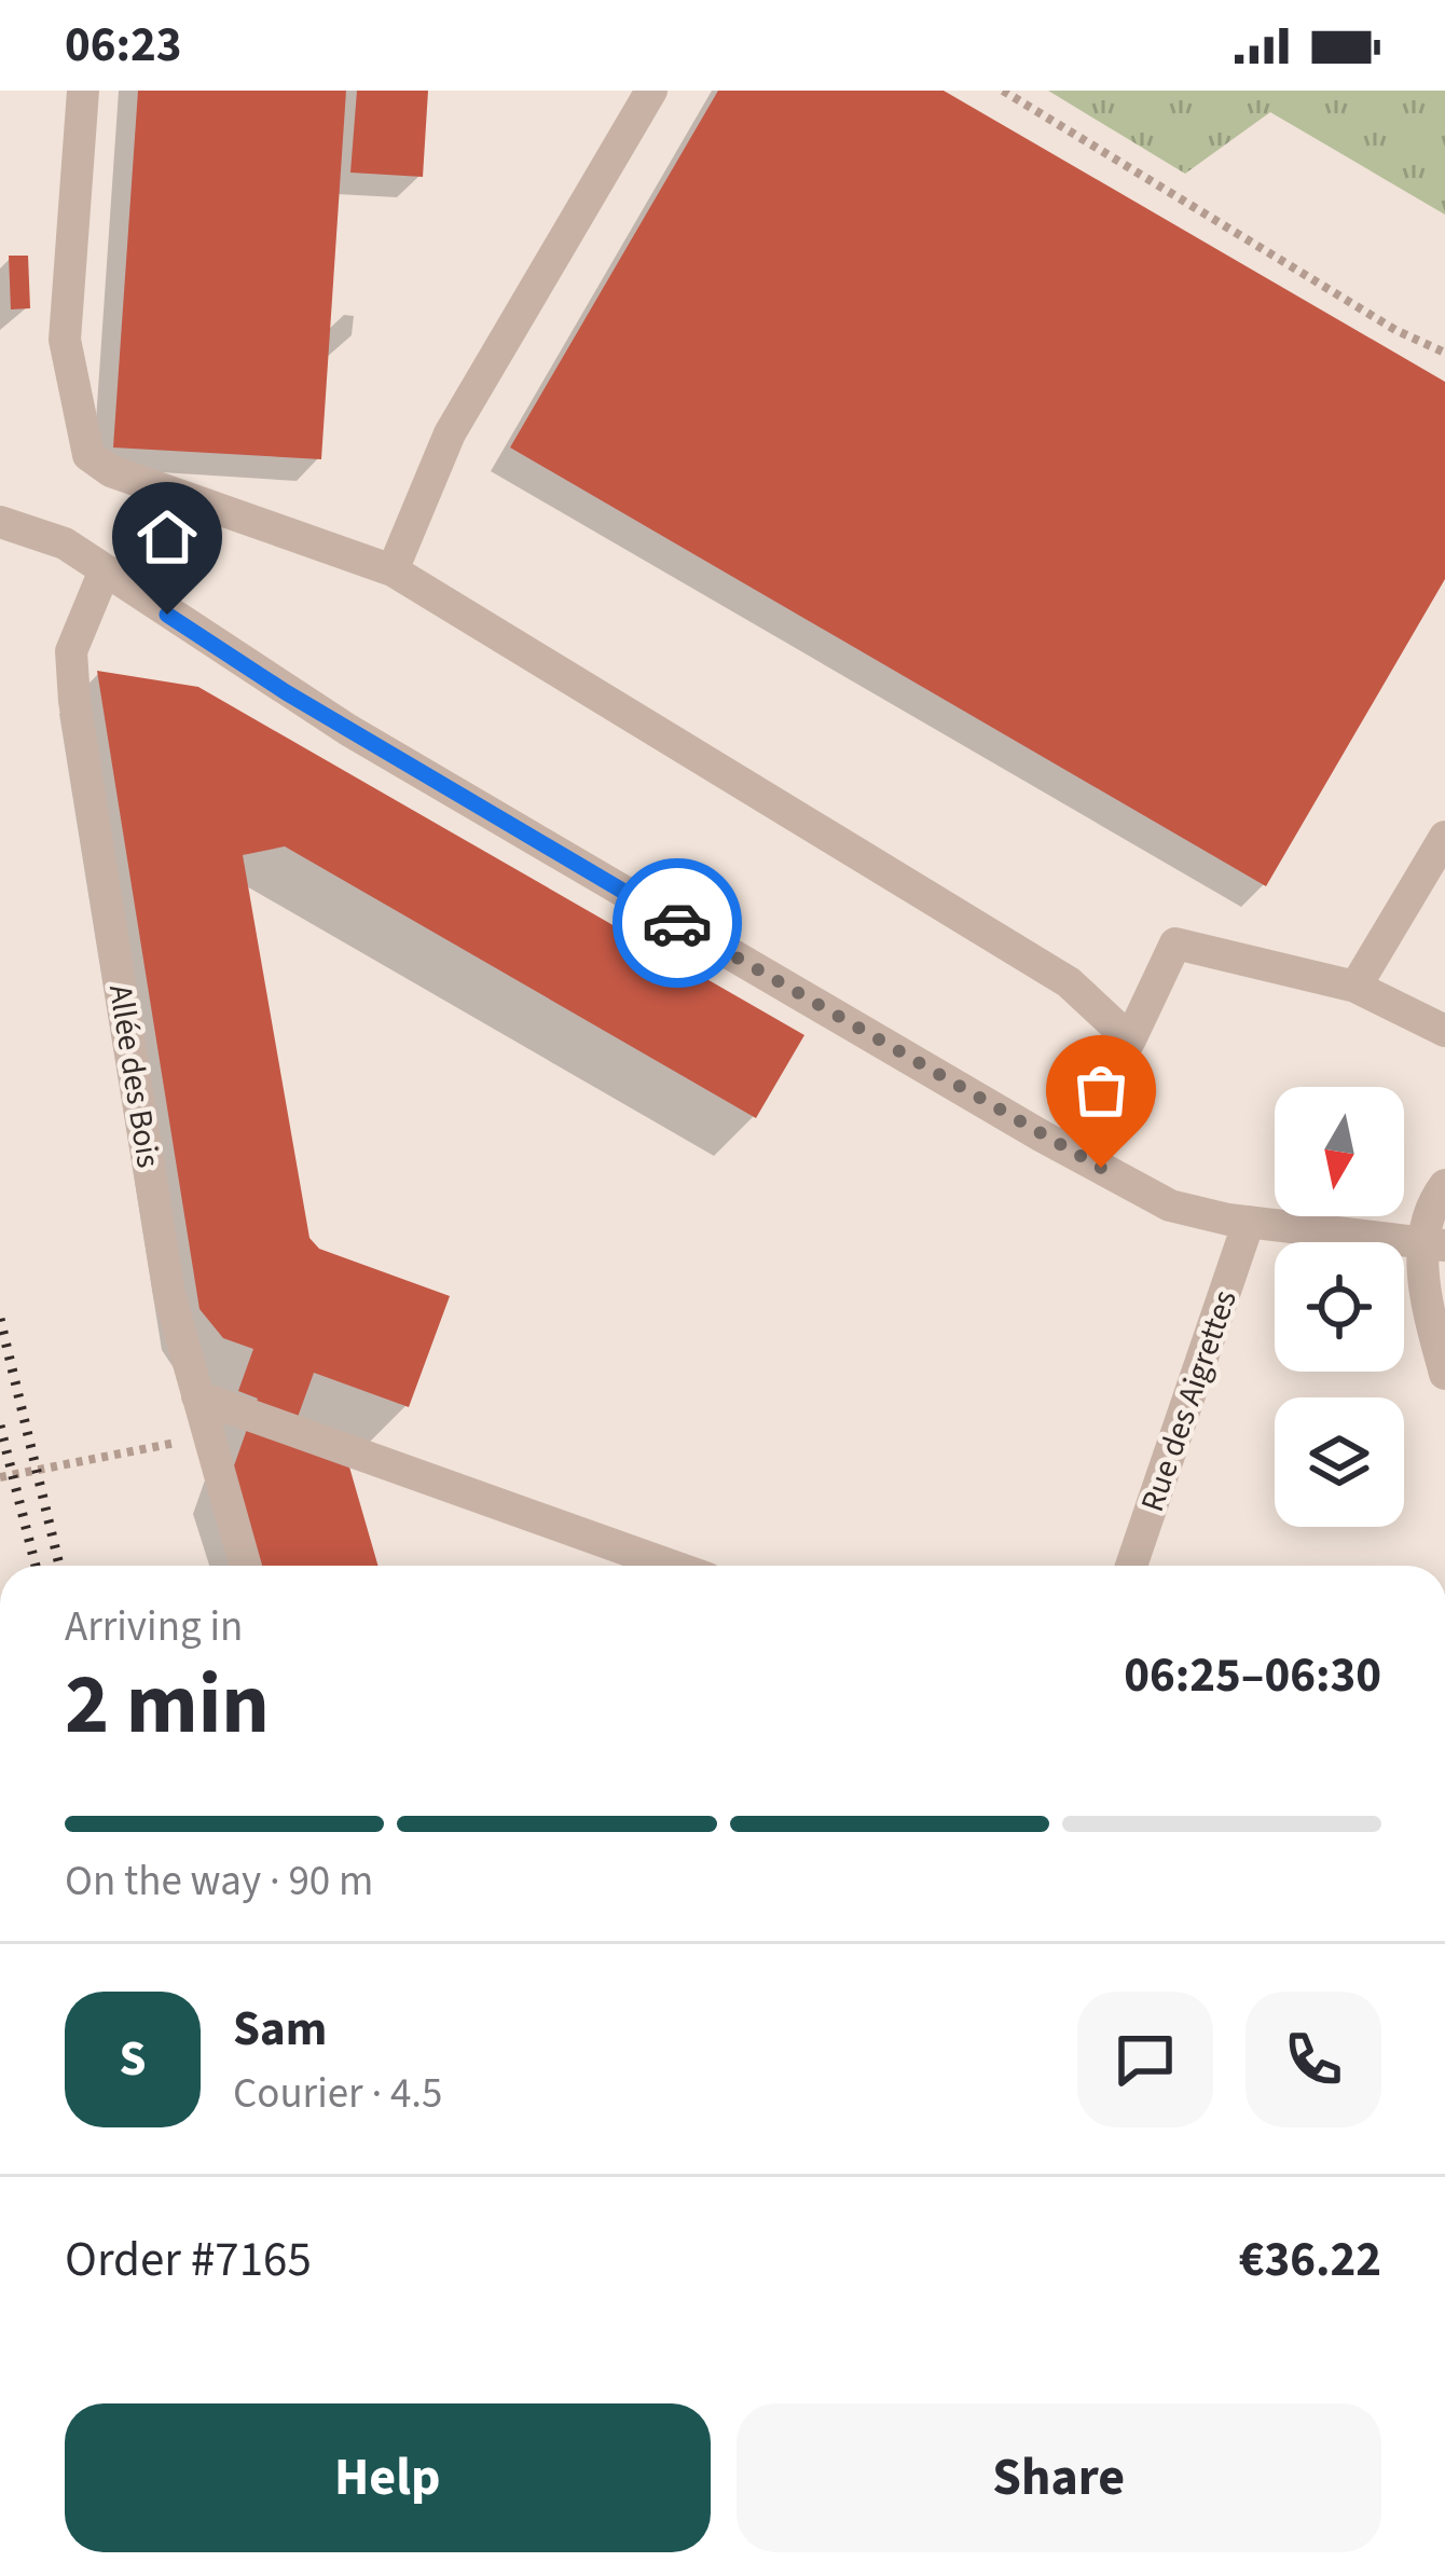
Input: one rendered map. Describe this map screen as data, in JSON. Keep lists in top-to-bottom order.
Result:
{
  "streets": {
    "street": ["Allée des Bois", "Rue des Aigrettes"]
  },
  "north": "bottom",
  "page": {
    "status": "06:23",
    "heading": ["2 min", "Arriving in", "06:25–06:30"],
    "panel": [
      "Sam",
      "Courier · 4.5",
      "Order #7165",
      "€36.22"
    ],
    "bar": "On the way · 90 m",
    "round": "S",
    "buttons": ["Help", "Share"]
  }
}
